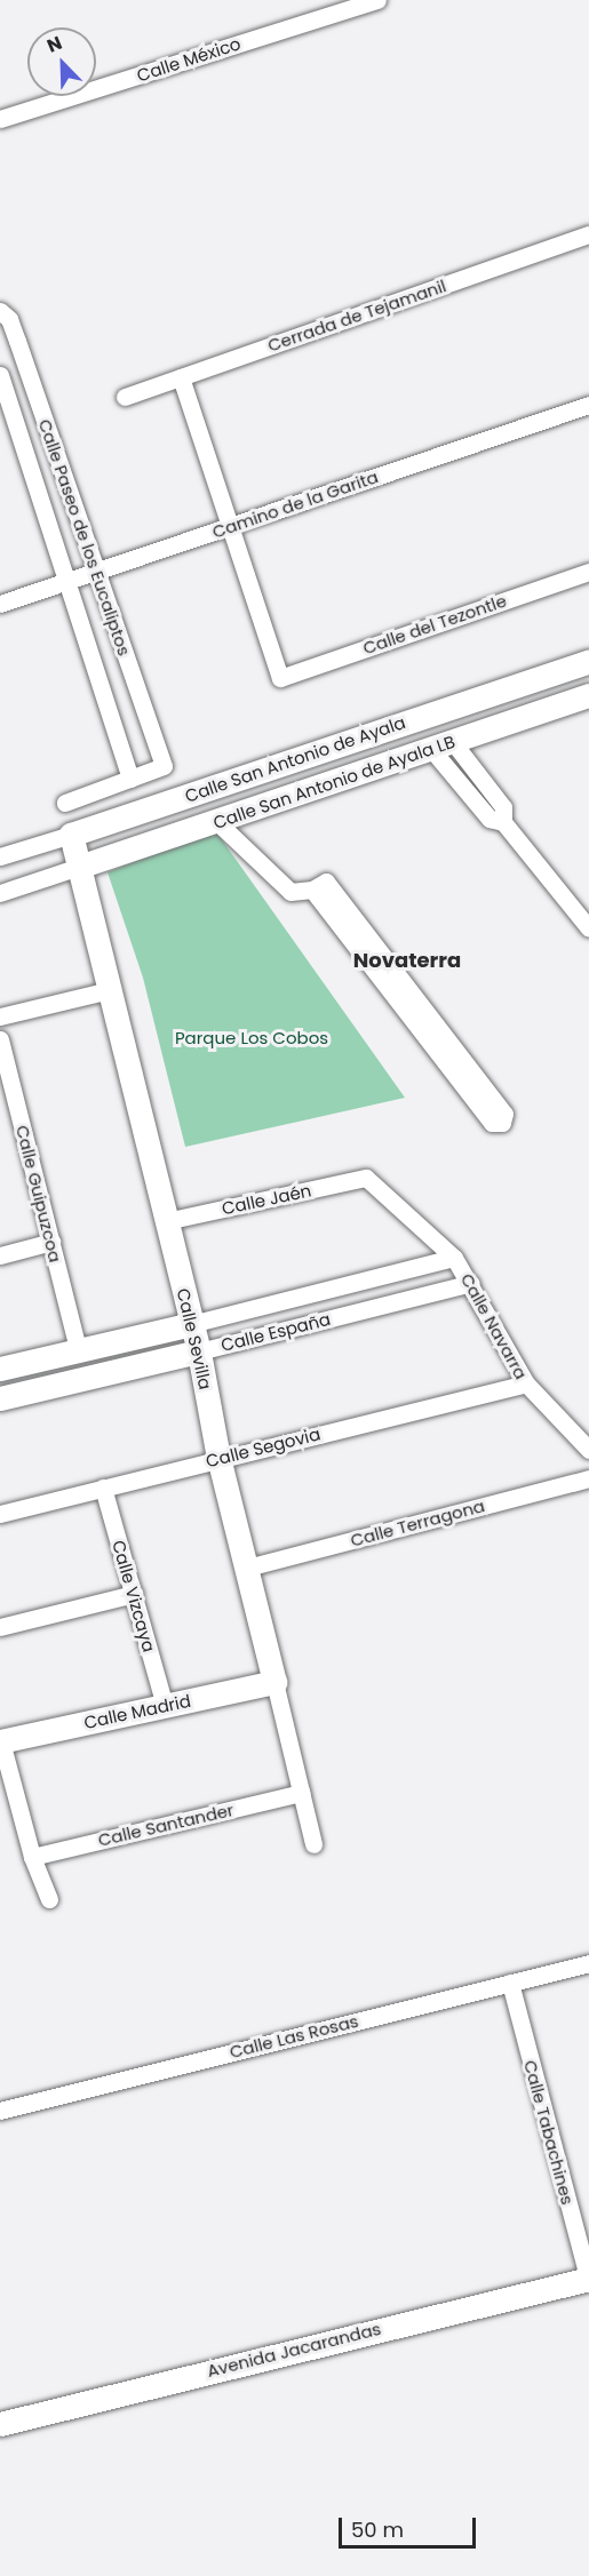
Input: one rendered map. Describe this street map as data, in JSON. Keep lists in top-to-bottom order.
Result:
{
  "streets": {
    "street": [
      "Calle México",
      "Cerrada de Tejamanil",
      "Camino de la Garita",
      "Calle Paseo de los Eucaliptos",
      "Calle del Tezontle",
      "Calle San Antonio de Ayala",
      "Calle San Antonio de Ayala LB",
      "Calle Guipuzcoa",
      "Calle Jaén",
      "Calle Navarra",
      "Calle España",
      "Calle Sevilla",
      "Calle Segovia",
      "Calle Terragona",
      "Calle Vizcaya",
      "Calle Madrid",
      "Calle Santander",
      "Calle Las Rosas",
      "Calle Tabachines",
      "Avenida Jacarandas"
    ]
  },
  "crossings": [
    ["Camino de la Garita", "Calle Paseo de los Eucaliptos"],
    ["Camino de la Garita", "Calle del Tezontle"],
    ["Calle San Antonio de Ayala", "Calle Sevilla"],
    ["Calle San Antonio de Ayala LB", "Calle Sevilla"],
    ["Calle Guipuzcoa", "Calle España"],
    ["Calle Jaén", "Calle Navarra"],
    ["Calle Jaén", "Calle Sevilla"],
    ["Calle Navarra", "Calle España"],
    ["Calle Navarra", "Calle Segovia"],
    ["Calle España", "Calle Sevilla"],
    ["Calle Sevilla", "Calle Segovia"],
    ["Calle Sevilla", "Calle Terragona"],
    ["Calle Sevilla", "Calle Madrid"],
    ["Calle Sevilla", "Calle Santander"],
    ["Calle Segovia", "Calle Vizcaya"],
    ["Calle Vizcaya", "Calle Madrid"],
    ["Calle Las Rosas", "Calle Tabachines"],
    ["Calle Tabachines", "Avenida Jacarandas"]
  ],
  "districts": ["Novaterra"],
  "parks": ["Parque Los Cobos"],
  "scale_bar": "50 m",
  "north": "top left"
}
